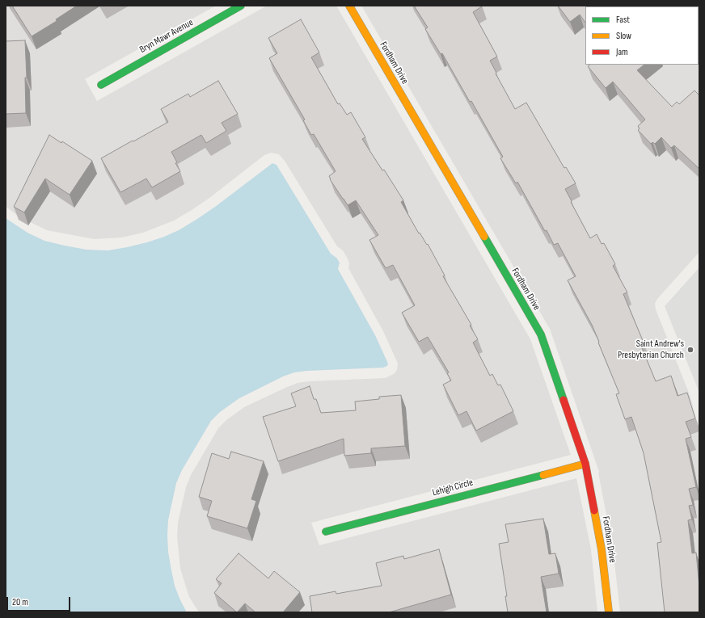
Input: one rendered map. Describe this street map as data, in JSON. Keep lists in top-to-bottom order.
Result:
{
  "streets": {
    "street": ["Bryn Mawr Avenue", "Fordham Drive", "Lehigh Circle"]
  },
  "crossings": [
    ["Fordham Drive", "Lehigh Circle"]
  ],
  "places": ["Saint Andrew's Presbyterian Church"],
  "legend": ["Fast", "Slow", "Jam"],
  "scale_bar": "20 m"
}
